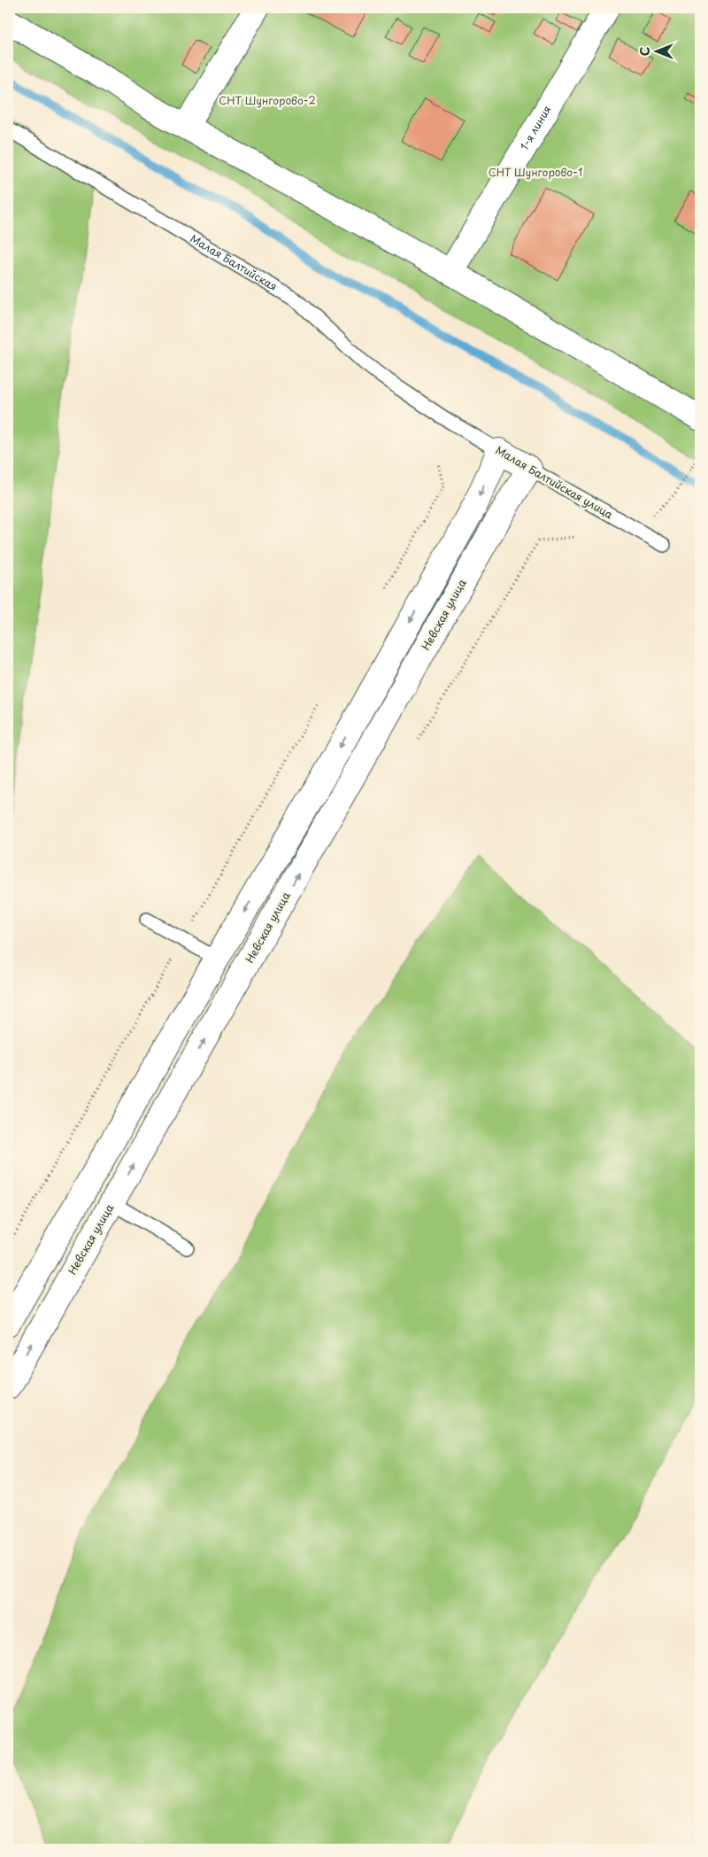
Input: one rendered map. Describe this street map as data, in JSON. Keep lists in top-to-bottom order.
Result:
{
  "streets": {
    "street": ["1-я линия", "Малая Балтийская улица", "Невская улица"],
    "lane": ["Малая Балтийская"]
  },
  "crossings": [
    ["Малая Балтийская", "Малая Балтийская улица"],
    ["Малая Балтийская улица", "Невская улица"]
  ],
  "parks": ["СНТ Шунгорово-2", "СНТ Шунгорово-1"],
  "north": "left"
}
